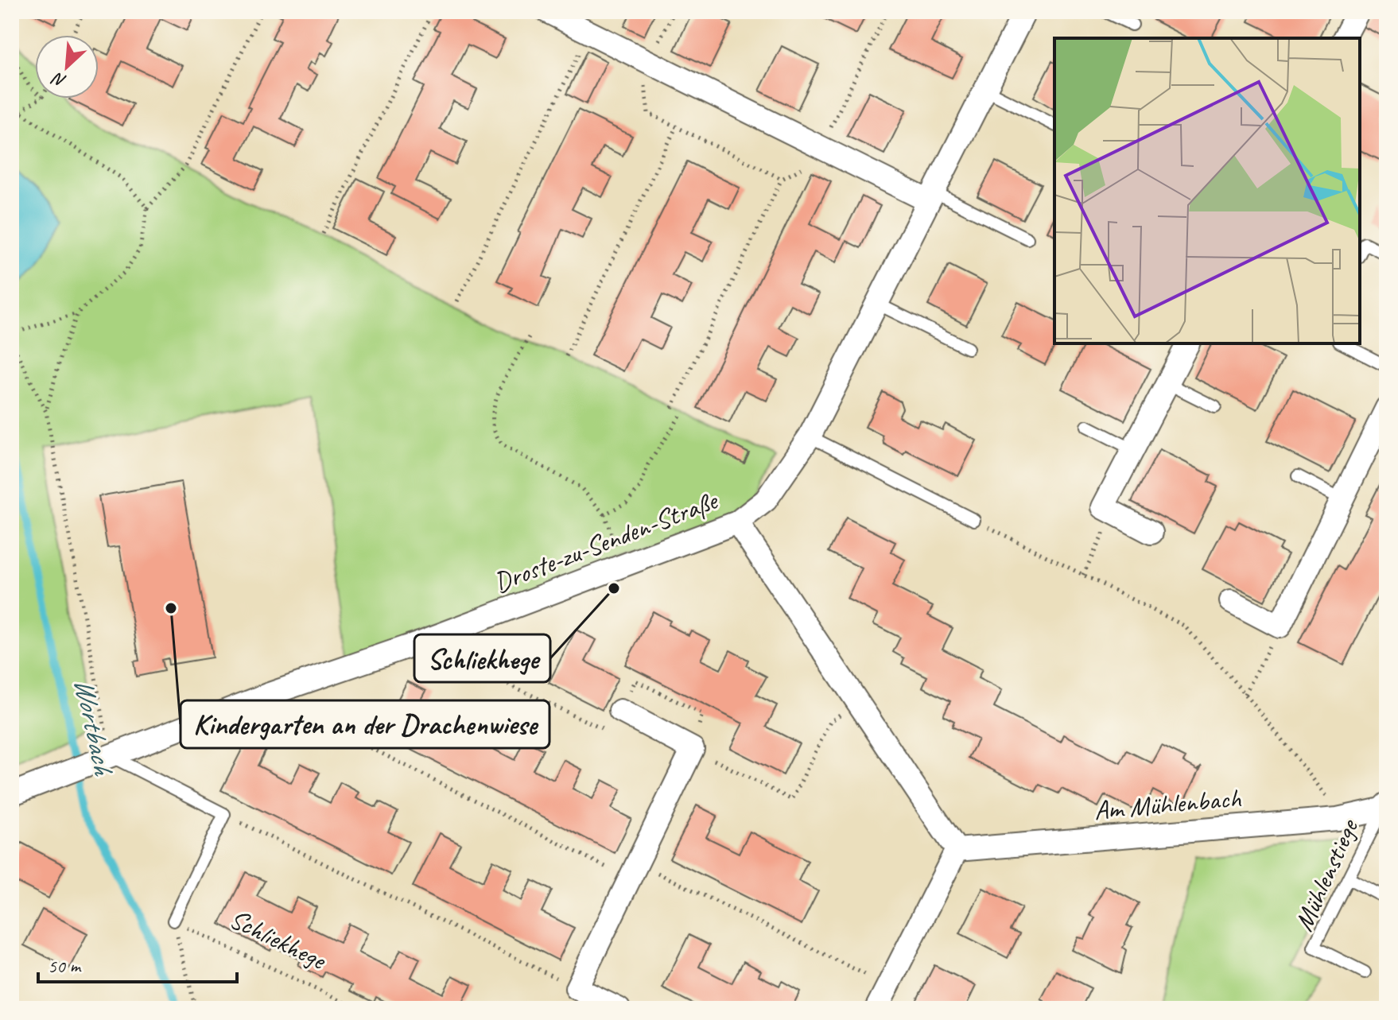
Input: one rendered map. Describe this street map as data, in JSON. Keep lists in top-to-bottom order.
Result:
{
  "streets": {
    "street": ["Droste-zu-Senden-Straße", "Am Mühlenbach"],
    "lane": ["Mühlenstiege"],
    "path": ["Schliekhege"]
  },
  "crossings": [
    ["Am Mühlenbach", "Mühlenstiege"]
  ],
  "water": ["Wortbach"],
  "places": ["Schliekhege", "Kindergarten an der Drachenwiese"],
  "scale_bar": "50 m",
  "north": "bottom left"
}
